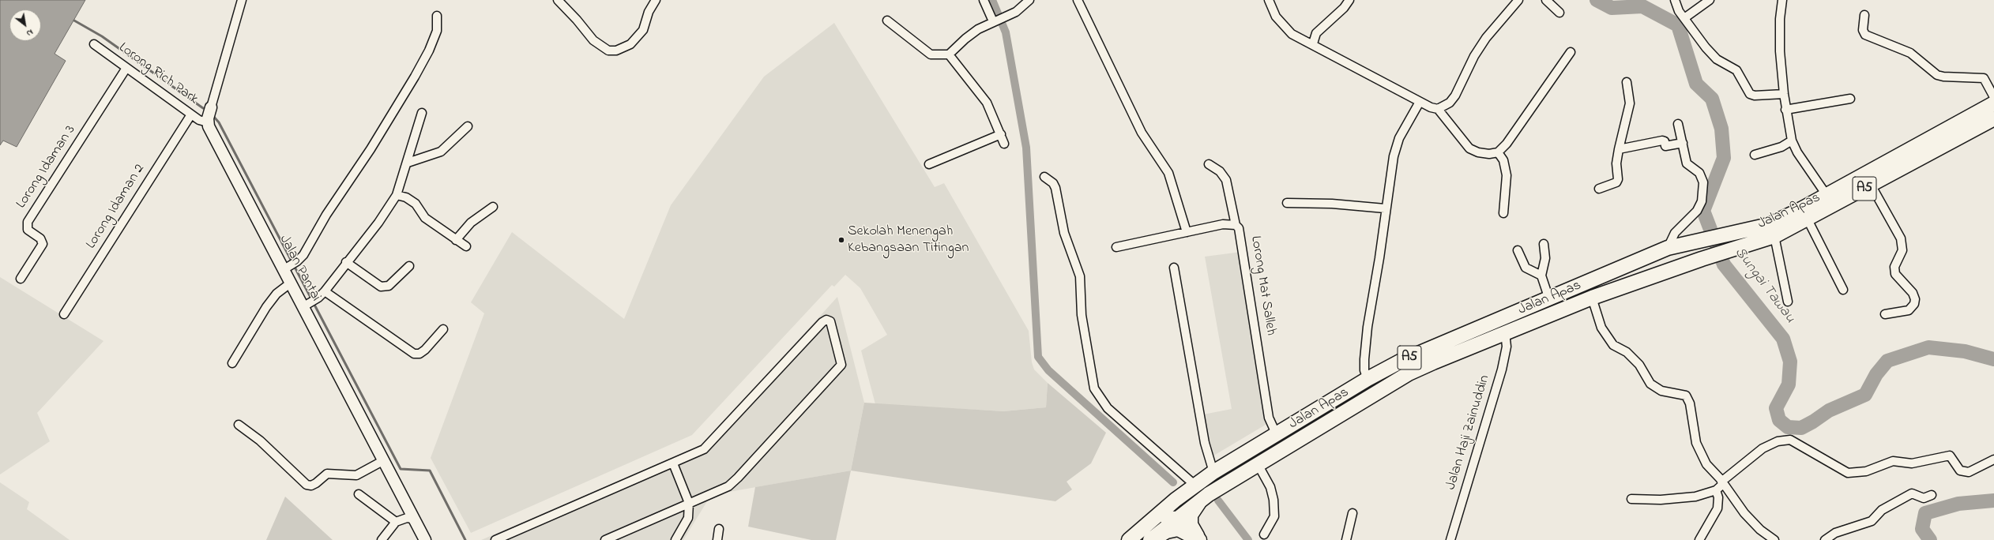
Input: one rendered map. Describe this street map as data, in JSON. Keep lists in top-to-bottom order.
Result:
{
  "streets": {
    "highway": ["A5", "Jalan Apas"],
    "street": [
      "Lorong Rich Park",
      "Lorong Idaman 3",
      "Lorong Idaman 2",
      "Jalan Pantai",
      "Lorong Mat Salleh",
      "Jalan Haji Zainuddin"
    ]
  },
  "crossings": [
    ["Lorong Rich Park", "Lorong Idaman 3"],
    ["Lorong Rich Park", "Lorong Idaman 2"],
    ["Lorong Rich Park", "Jalan Pantai"],
    ["Jalan Apas", "Lorong Mat Salleh"],
    ["Jalan Apas", "Jalan Haji Zainuddin"]
  ],
  "water": ["Sungai Tawau"],
  "places": ["Sekolah Menengah Kebangsaan Titingan"],
  "north": "bottom right"
}
